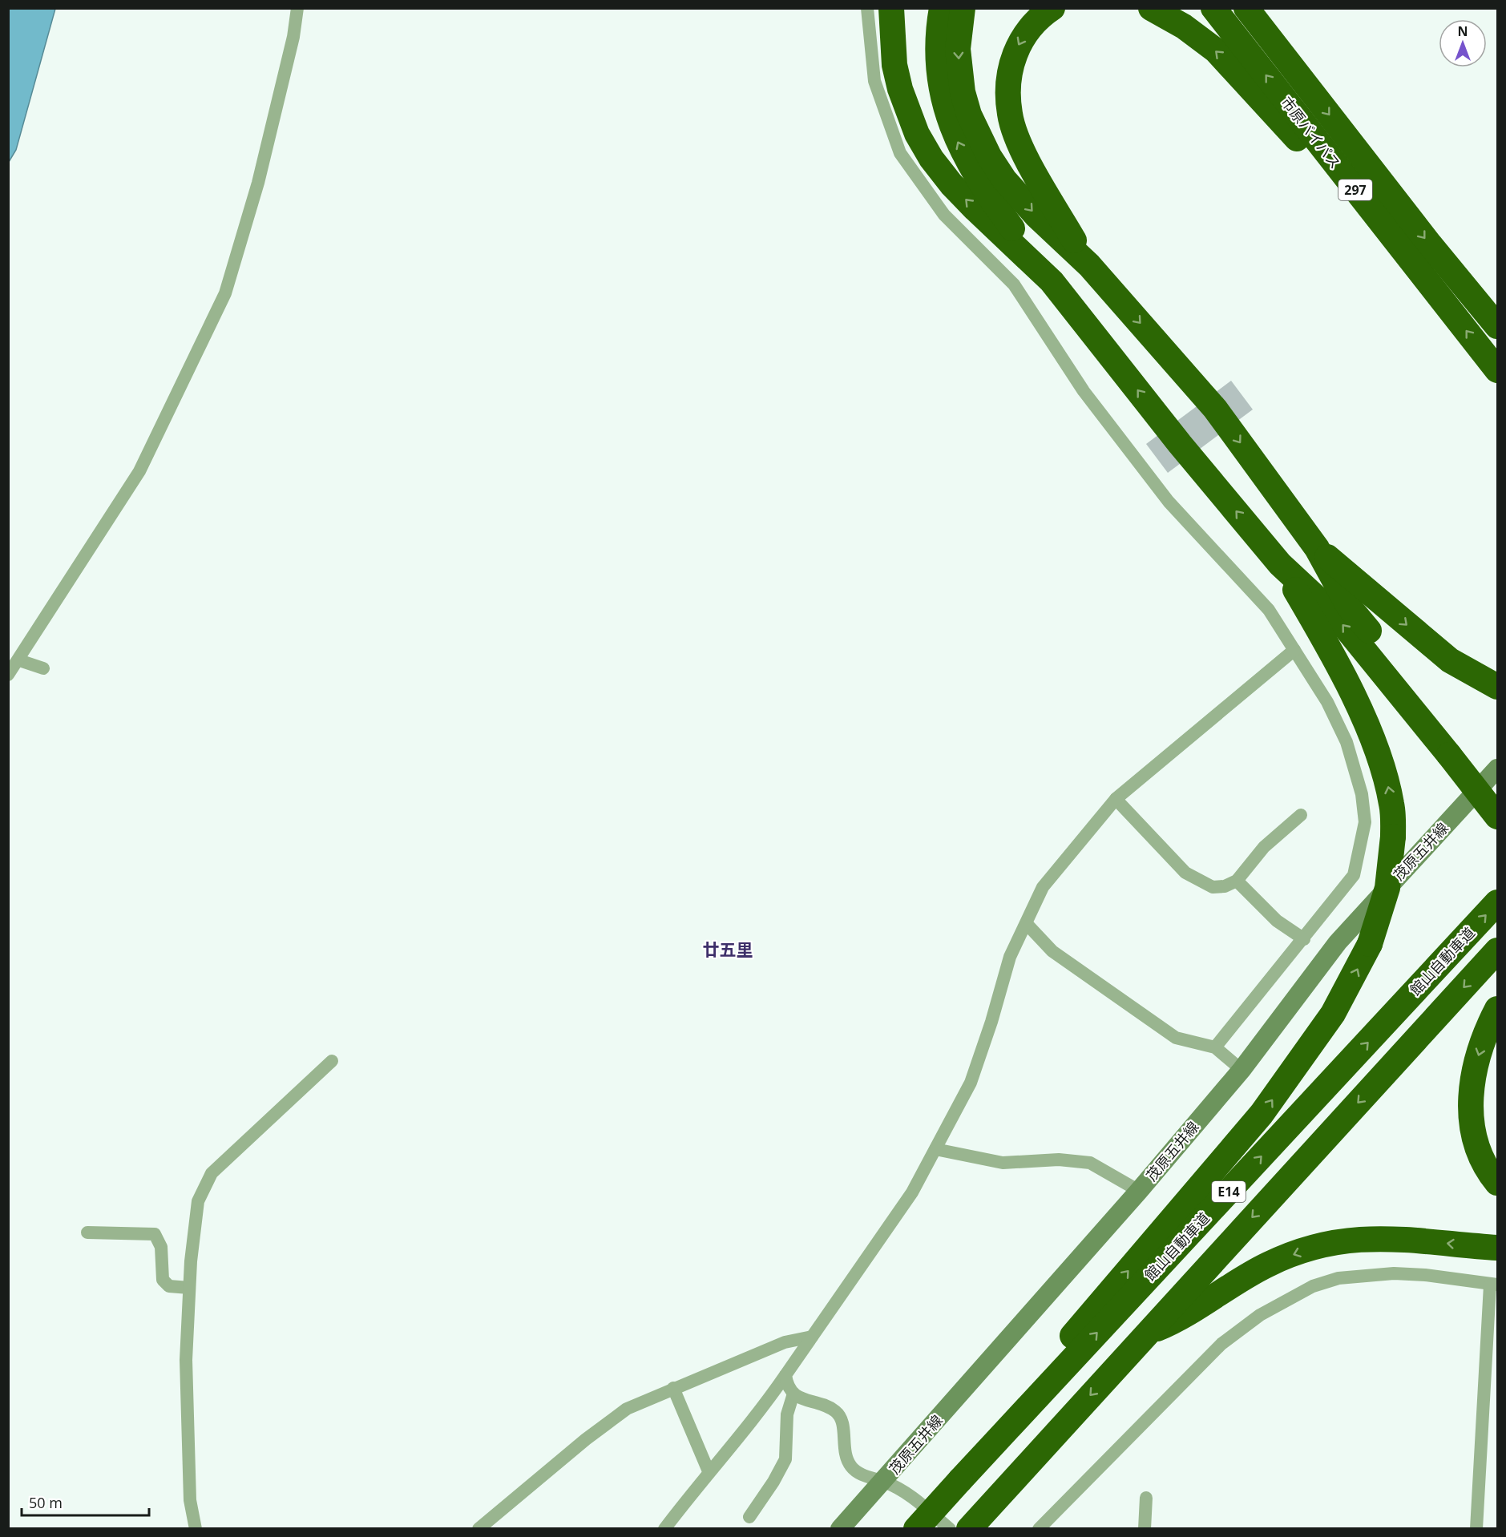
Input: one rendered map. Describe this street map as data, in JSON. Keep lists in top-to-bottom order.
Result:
{
  "streets": {
    "highway": [
      "市原バイパス",
      "297",
      "館山自動車道",
      "E14"
    ],
    "main road": ["茂原五井線"]
  },
  "districts": ["廿五里"],
  "scale_bar": "50 m",
  "north": "top"
}
